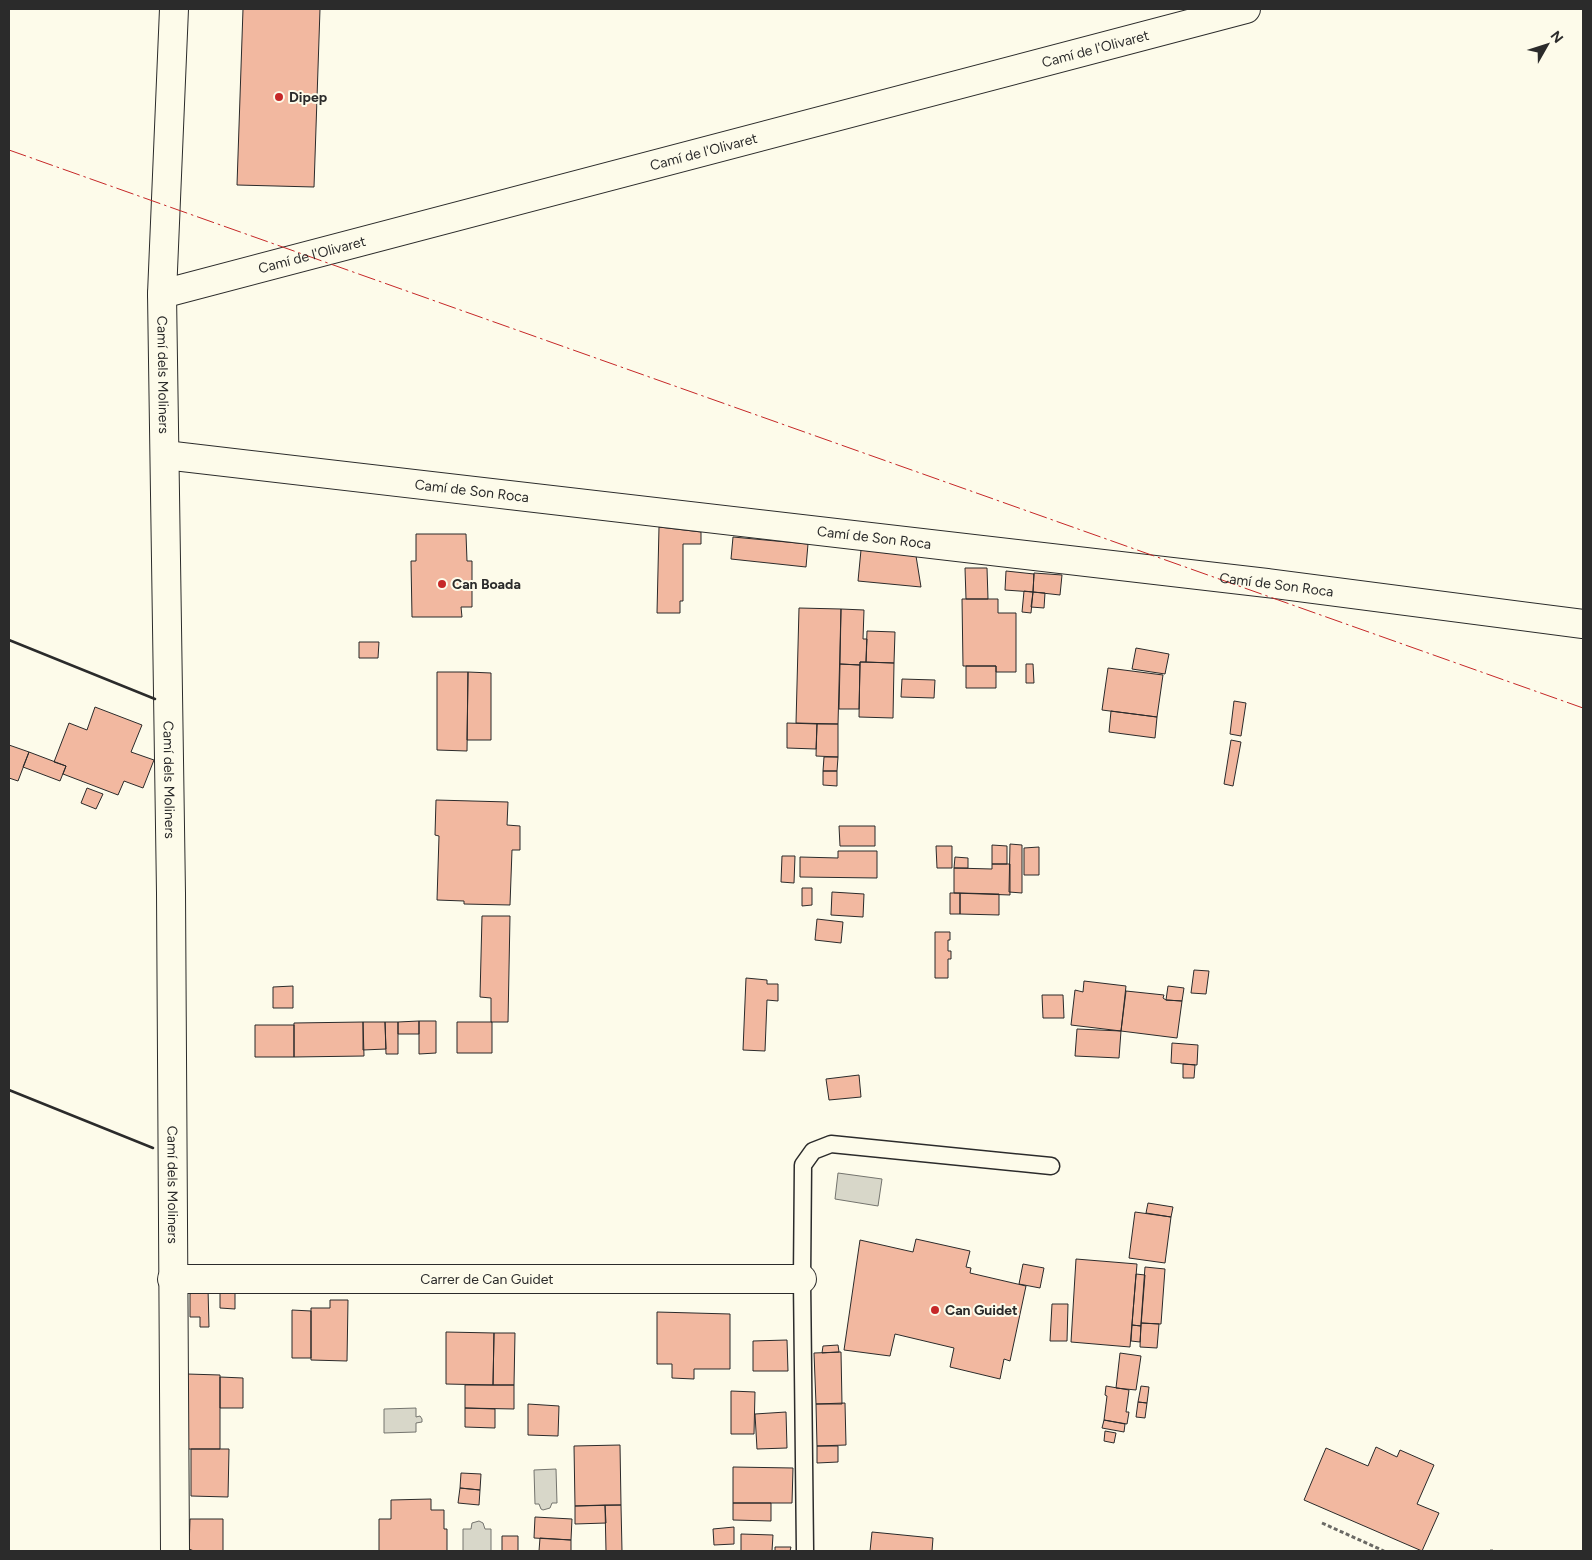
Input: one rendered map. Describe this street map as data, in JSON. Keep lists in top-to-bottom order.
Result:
{
  "streets": {
    "street": [
      "Camí de l'Olivaret",
      "Camí dels Moliners",
      "Camí de Son Roca",
      "Carrer de Can Guidet"
    ]
  },
  "crossings": [
    ["Camí de l'Olivaret", "Camí dels Moliners"],
    ["Camí dels Moliners", "Camí de Son Roca"],
    ["Camí dels Moliners", "Carrer de Can Guidet"]
  ],
  "places": ["Dipep", "Can Boada", "Can Guidet"],
  "north": "top right"
}
